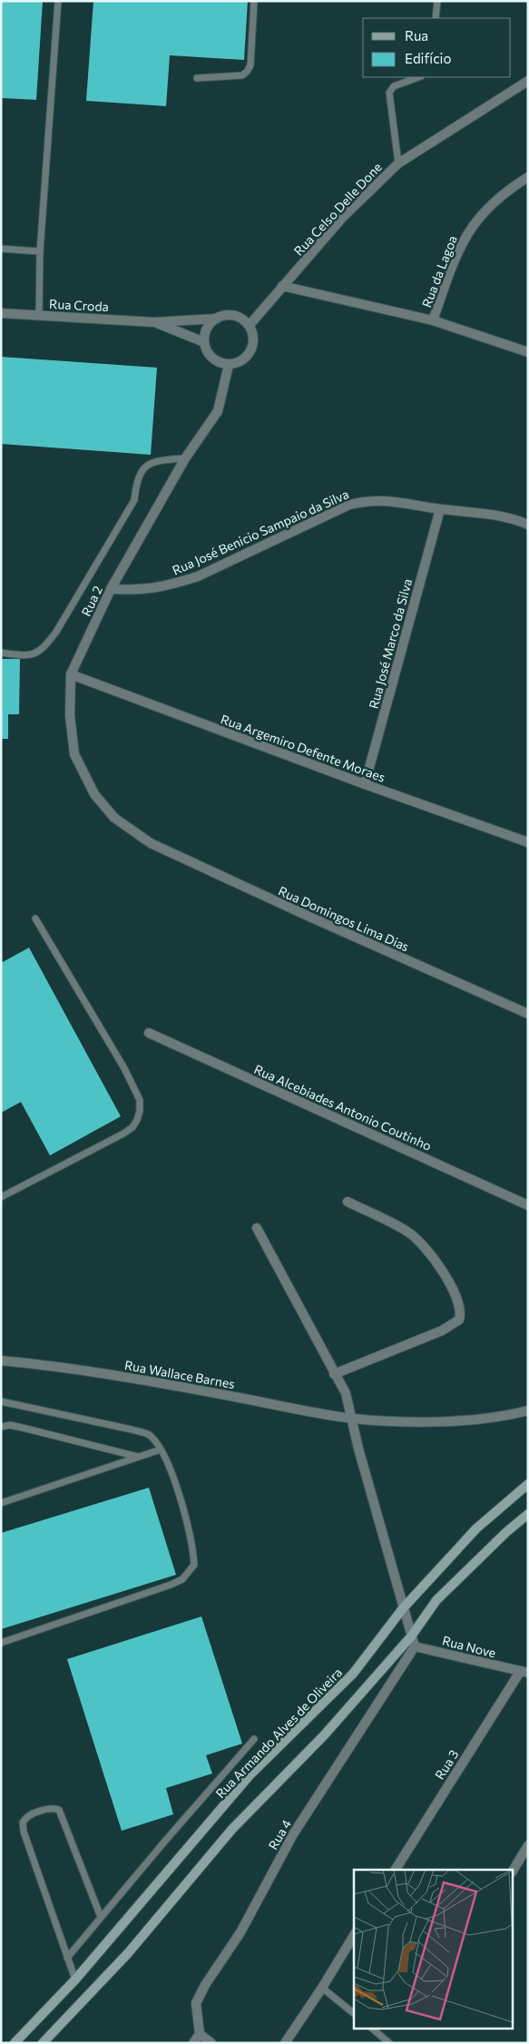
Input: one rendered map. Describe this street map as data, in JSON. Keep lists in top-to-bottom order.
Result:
{
  "streets": {
    "main road": ["Rua Armando Alves de Oliveira"],
    "street": [
      "Rua Celso Delle Done",
      "Rua da Lagoa",
      "Rua Croda",
      "Rua José Benicio Sampaio da Silva",
      "Rua 2",
      "Rua José Marco da Silva",
      "Rua Argemiro Defente Moraes",
      "Rua Domingos Lima Dias",
      "Rua Alcebiades Antonio Coutinho",
      "Rua Wallace Barnes",
      "Rua Nove",
      "Rua 3",
      "Rua 4"
    ]
  },
  "crossings": [
    ["Rua Celso Delle Done", "Rua da Lagoa"],
    ["Rua Celso Delle Done", "Rua Croda"],
    ["Rua Celso Delle Done", "Rua 2"],
    ["Rua Croda", "Rua 2"],
    ["Rua José Benicio Sampaio da Silva", "Rua 2"],
    ["Rua José Benicio Sampaio da Silva", "Rua José Marco da Silva"],
    ["Rua 2", "Rua Argemiro Defente Moraes"],
    ["Rua 2", "Rua Domingos Lima Dias"],
    ["Rua José Marco da Silva", "Rua Argemiro Defente Moraes"],
    ["Rua Nove", "Rua 3"],
    ["Rua Nove", "Rua 4"]
  ],
  "legend": ["Rua", "Edifício"]
}
